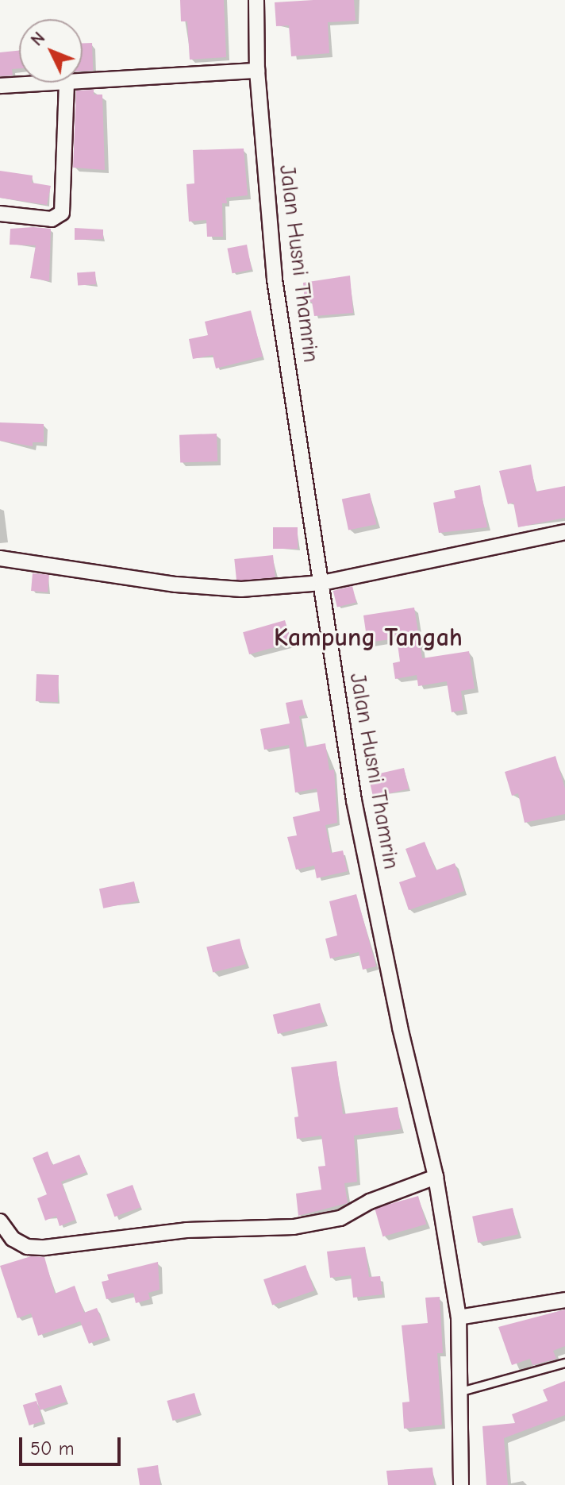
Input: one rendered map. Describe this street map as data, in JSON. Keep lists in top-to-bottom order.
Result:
{
  "streets": {
    "street": ["Jalan Husni Thamrin"]
  },
  "districts": ["Kampung Tangah"],
  "scale_bar": "50 m",
  "north": "top left"
}
